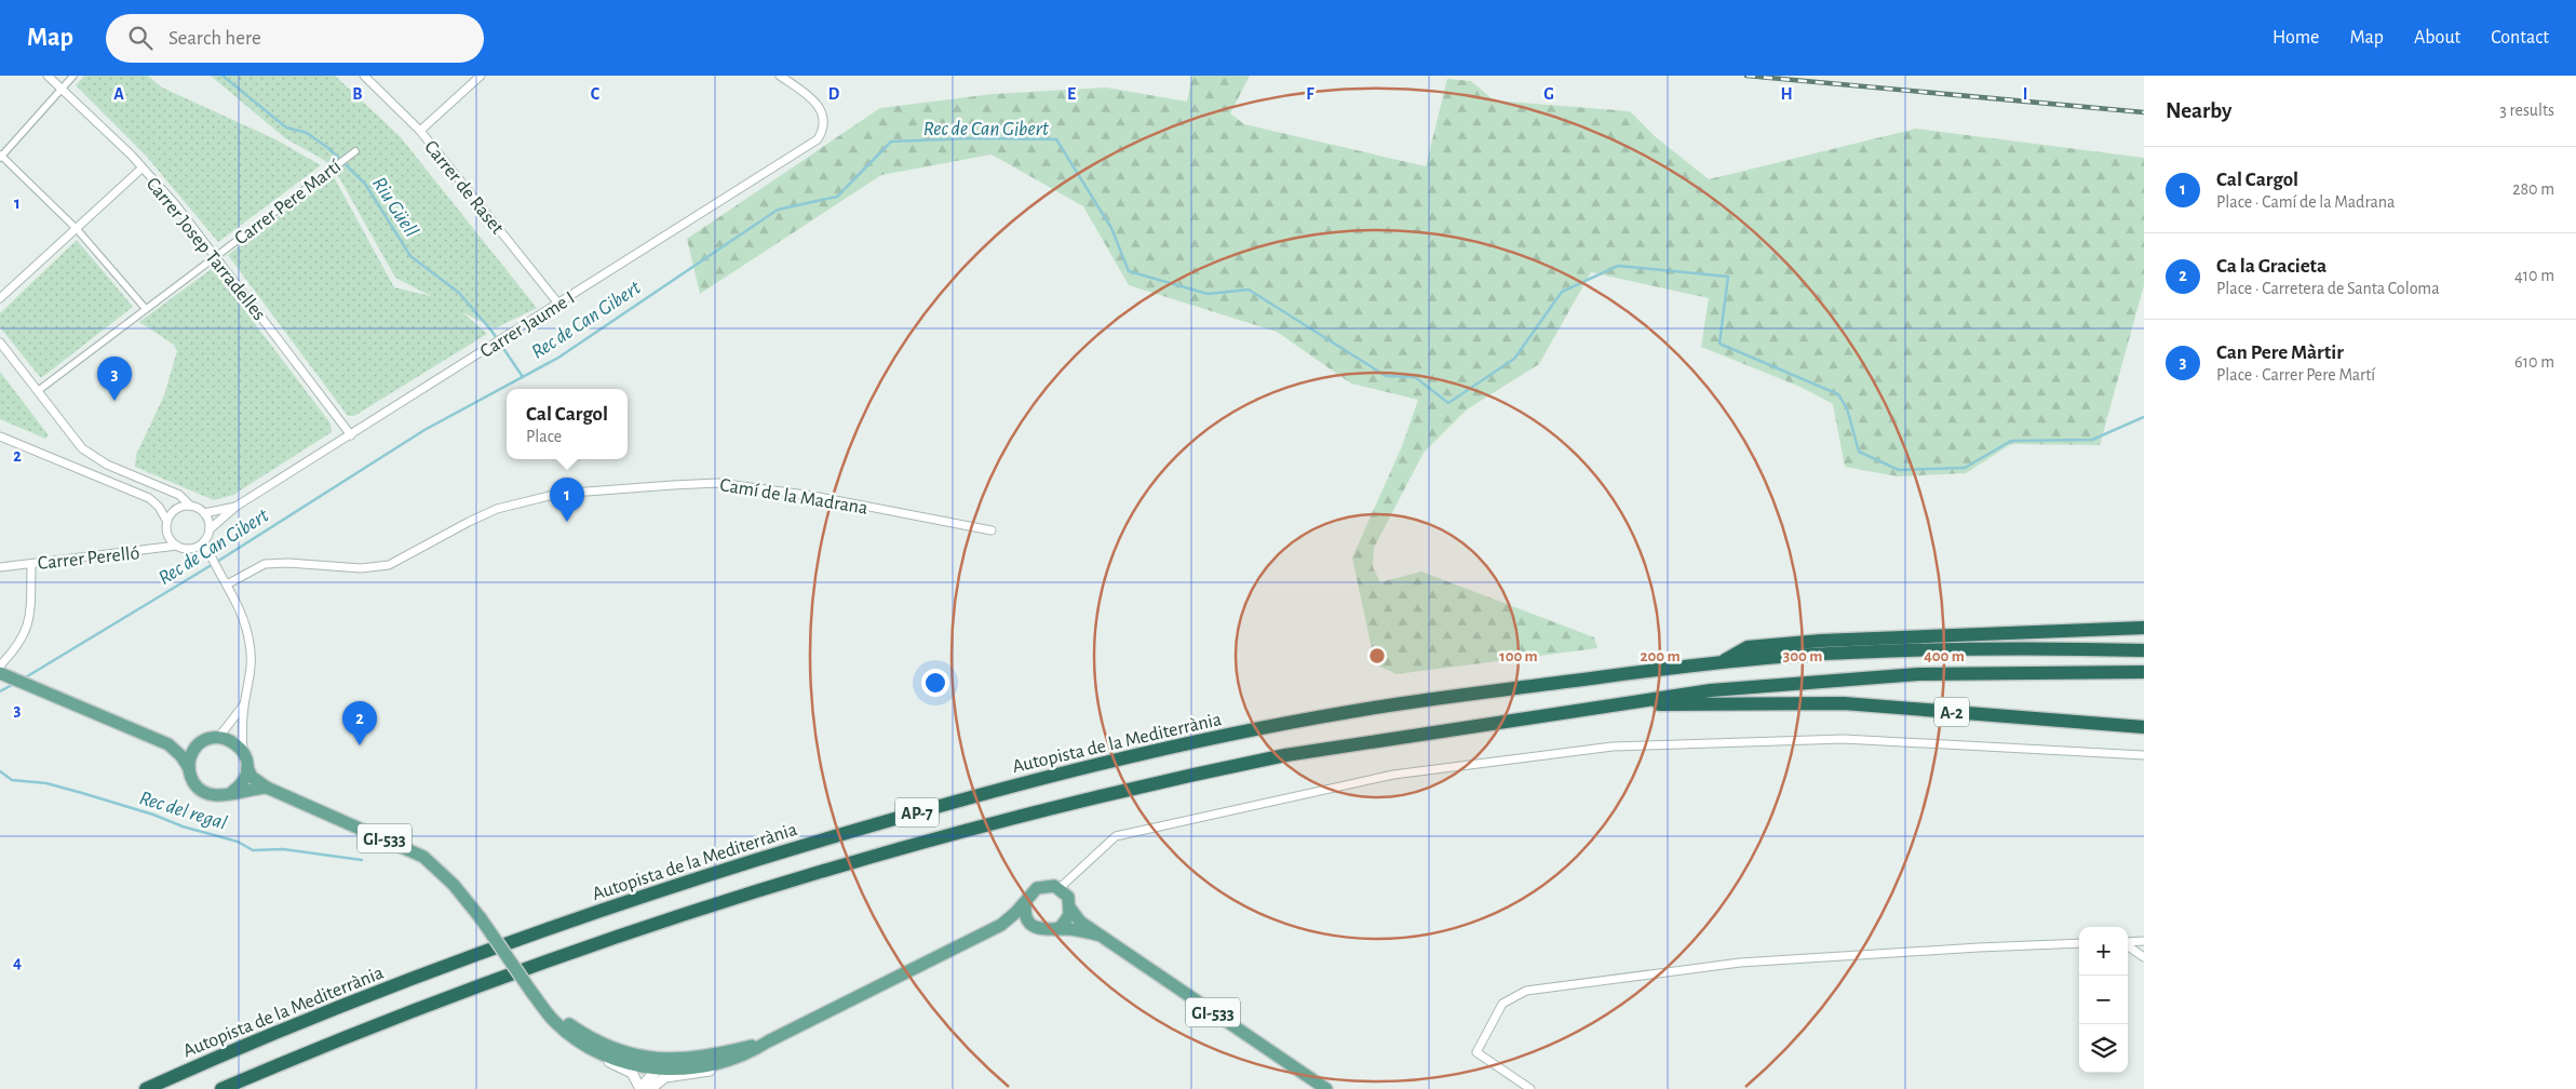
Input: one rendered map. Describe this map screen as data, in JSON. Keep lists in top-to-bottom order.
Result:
{
  "streets": {
    "highway": ["A-2", "Autopista de la Mediterrània", "AP-7"],
    "main road": ["GI-533"],
    "street": [
      "Carrer de Raset",
      "Carrer Pere Martí",
      "Carrer Josep Tarradelles",
      "Carrer Jaume I",
      "Camí de la Madrana",
      "Carrer Perelló"
    ]
  },
  "crossings": [
    ["Carrer de Raset", "Carrer Jaume I"],
    ["Carrer Pere Martí", "Carrer Josep Tarradelles"],
    ["Carrer Josep Tarradelles", "Carrer Jaume I"],
    ["Carrer Jaume I", "Carrer Perelló"],
    ["A-2", "AP-7"]
  ],
  "water": ["Rec de Can Gibert", "Riu Güell", "Rec del regal"],
  "page": {
    "header": "Map",
    "search": "Search here",
    "nav": [
      "Home",
      "Map",
      "About",
      "Contact"
    ],
    "heading": ["Nearby", "3 results"],
    "list": [
      {
        "mark": "1",
        "name": "Cal Cargol",
        "note": "Place · Camí de la Madrana",
        "value": "280 m"
      },
      {
        "mark": "2",
        "name": "Ca la Gracieta",
        "note": "Place · Carretera de Santa Coloma",
        "value": "410 m"
      },
      {
        "mark": "3",
        "name": "Can Pere Màrtir",
        "note": "Place · Carrer Pere Martí",
        "value": "610 m"
      }
    ],
    "pins": ["3", "1", "2"],
    "popup": ["Cal Cargol", "Place"],
    "map_buttons": ["+", "−"]
  },
  "grid": {
    "columns": [
      "A",
      "B",
      "C",
      "D",
      "E",
      "F",
      "G",
      "H",
      "I"
    ],
    "rows": [
      "1",
      "2",
      "3",
      "4"
    ]
  },
  "rings": [
    "100 m",
    "200 m",
    "300 m",
    "400 m"
  ]
}
